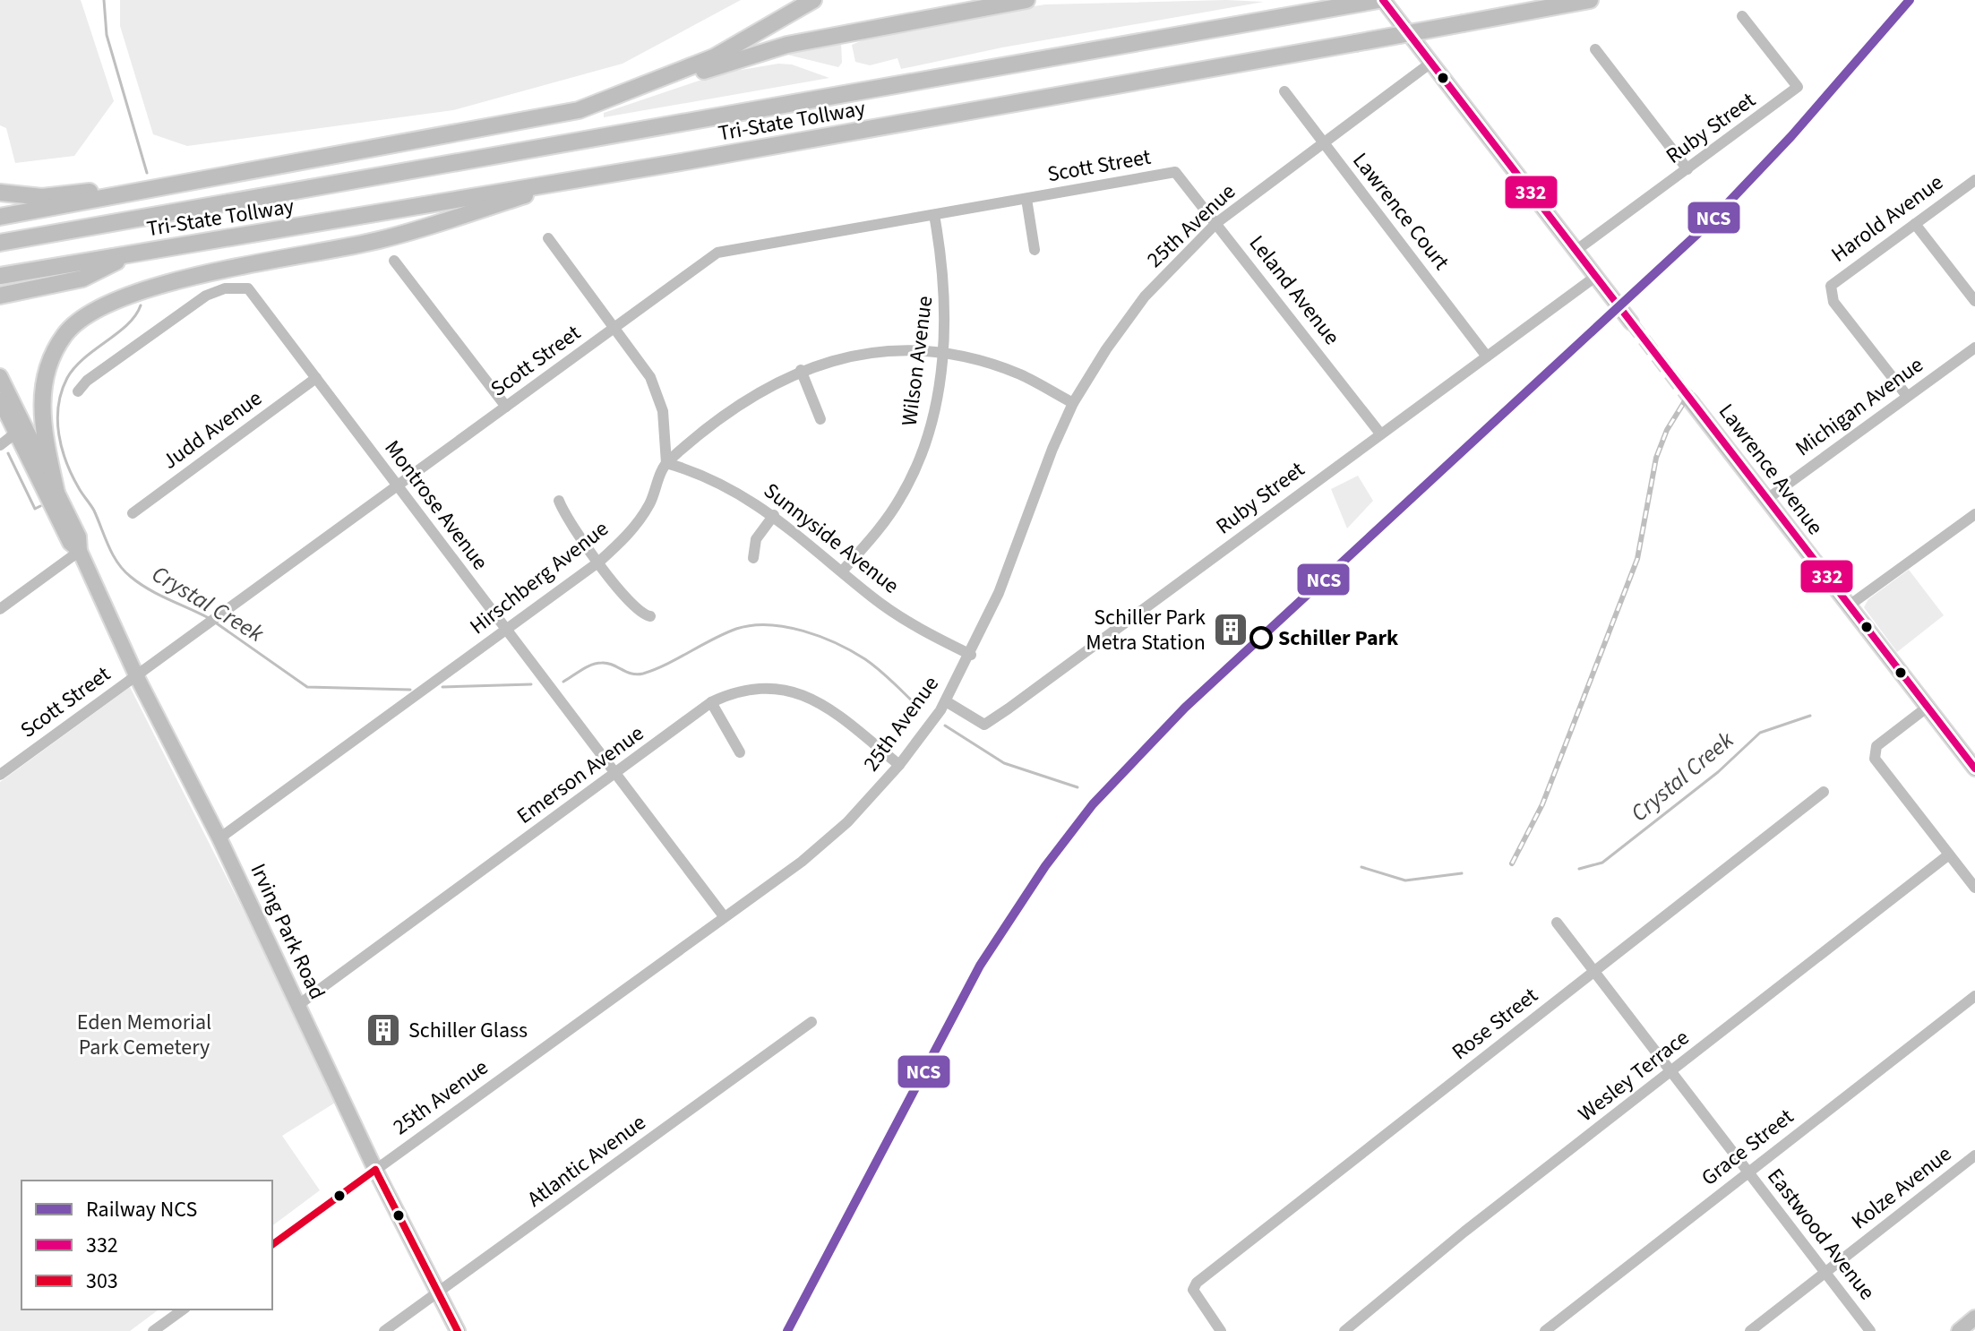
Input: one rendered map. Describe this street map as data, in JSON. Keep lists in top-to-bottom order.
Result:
{
  "streets": {
    "highway": ["Tri-State Tollway"],
    "main road": ["Lawrence Avenue", "Irving Park Road"],
    "street": [
      "Ruby Street",
      "Scott Street",
      "Lawrence Court",
      "Harold Avenue",
      "25th Avenue",
      "Leland Avenue",
      "Wilson Avenue",
      "Michigan Avenue",
      "Judd Avenue",
      "Montrose Avenue",
      "Sunnyside Avenue",
      "Hirschberg Avenue",
      "Emerson Avenue",
      "Rose Street",
      "Wesley Terrace",
      "Grace Street",
      "Atlantic Avenue",
      "Kolze Avenue",
      "Eastwood Avenue"
    ]
  },
  "crossings": [
    ["Ruby Street", "Lawrence Court"],
    ["Ruby Street", "25th Avenue"],
    ["Ruby Street", "Leland Avenue"],
    ["Scott Street", "Leland Avenue"],
    ["Scott Street", "Wilson Avenue"],
    ["Scott Street", "Montrose Avenue"],
    ["Scott Street", "Irving Park Road"],
    ["Lawrence Court", "25th Avenue"],
    ["Harold Avenue", "Michigan Avenue"],
    ["25th Avenue", "Leland Avenue"],
    ["25th Avenue", "Montrose Avenue"],
    ["25th Avenue", "Sunnyside Avenue"],
    ["25th Avenue", "Hirschberg Avenue"],
    ["25th Avenue", "Emerson Avenue"],
    ["25th Avenue", "Irving Park Road"],
    ["Wilson Avenue", "Sunnyside Avenue"],
    ["Wilson Avenue", "Hirschberg Avenue"],
    ["Michigan Avenue", "Lawrence Avenue"],
    ["Judd Avenue", "Montrose Avenue"],
    ["Montrose Avenue", "Hirschberg Avenue"],
    ["Montrose Avenue", "Emerson Avenue"],
    ["Sunnyside Avenue", "Hirschberg Avenue"],
    ["Hirschberg Avenue", "Irving Park Road"],
    ["Emerson Avenue", "Irving Park Road"],
    ["Irving Park Road", "Atlantic Avenue"],
    ["Rose Street", "Eastwood Avenue"],
    ["Wesley Terrace", "Eastwood Avenue"],
    ["Grace Street", "Eastwood Avenue"],
    ["Kolze Avenue", "Eastwood Avenue"]
  ],
  "water": ["Crystal Creek"],
  "parks": ["Eden Memorial Park Cemetery"],
  "places": {
    "building": ["Schiller Park Metra Station", "Schiller Glass"],
    "other": ["Schiller Park"]
  },
  "lines": ["rail line NCS", "transit line 332", "transit line 303"],
  "legend": ["Railway NCS", "332", "303"]
}
